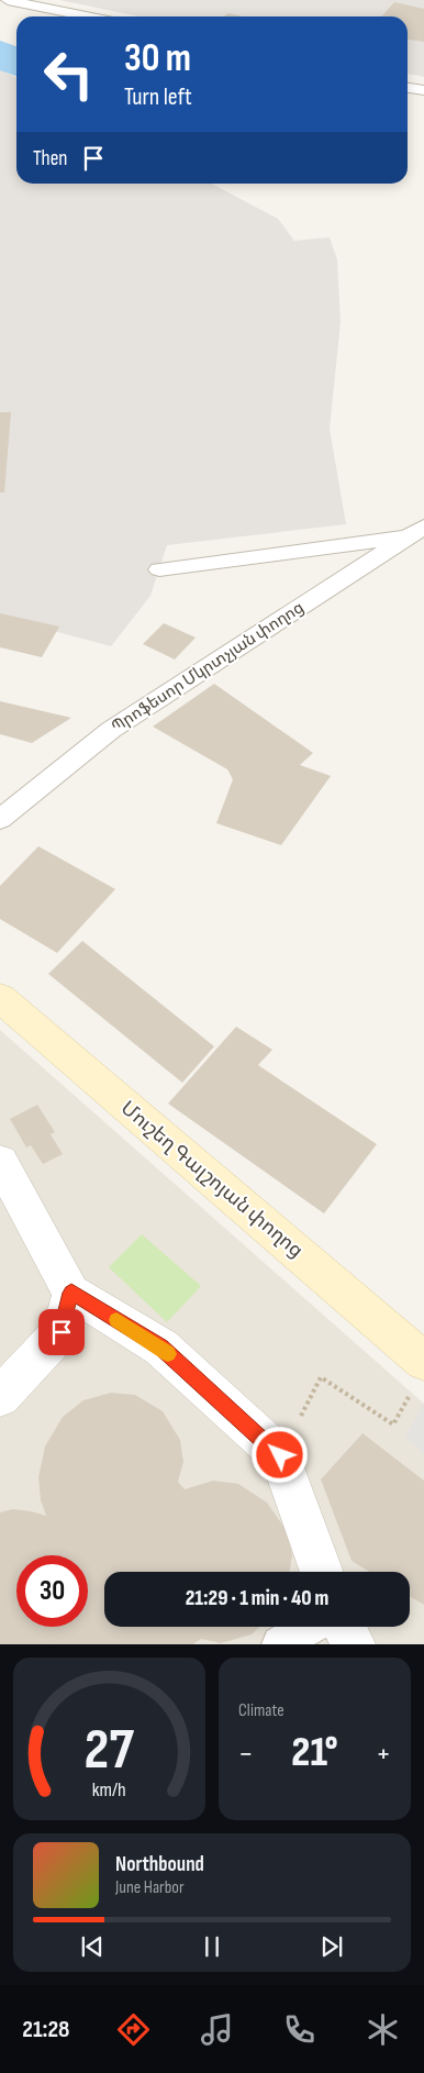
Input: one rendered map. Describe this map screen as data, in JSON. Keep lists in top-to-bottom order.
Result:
{
  "streets": {
    "street": ["Մուշեղ Գալշոյան փողոց"],
    "lane": ["Պրոֆեսոր Մկրտչյան փողոց"]
  },
  "page": {
    "turn": ["30 m", "Turn left"],
    "then": "Then",
    "limit": "30",
    "trip": "21:29 · 1 min · 40 m",
    "tile": "Climate",
    "heat": ["−", "21°", "+"],
    "song": ["Northbound", "June Harbor"],
    "tabs": "21:28",
    "gauge": ["27", "km/h"]
  }
}
